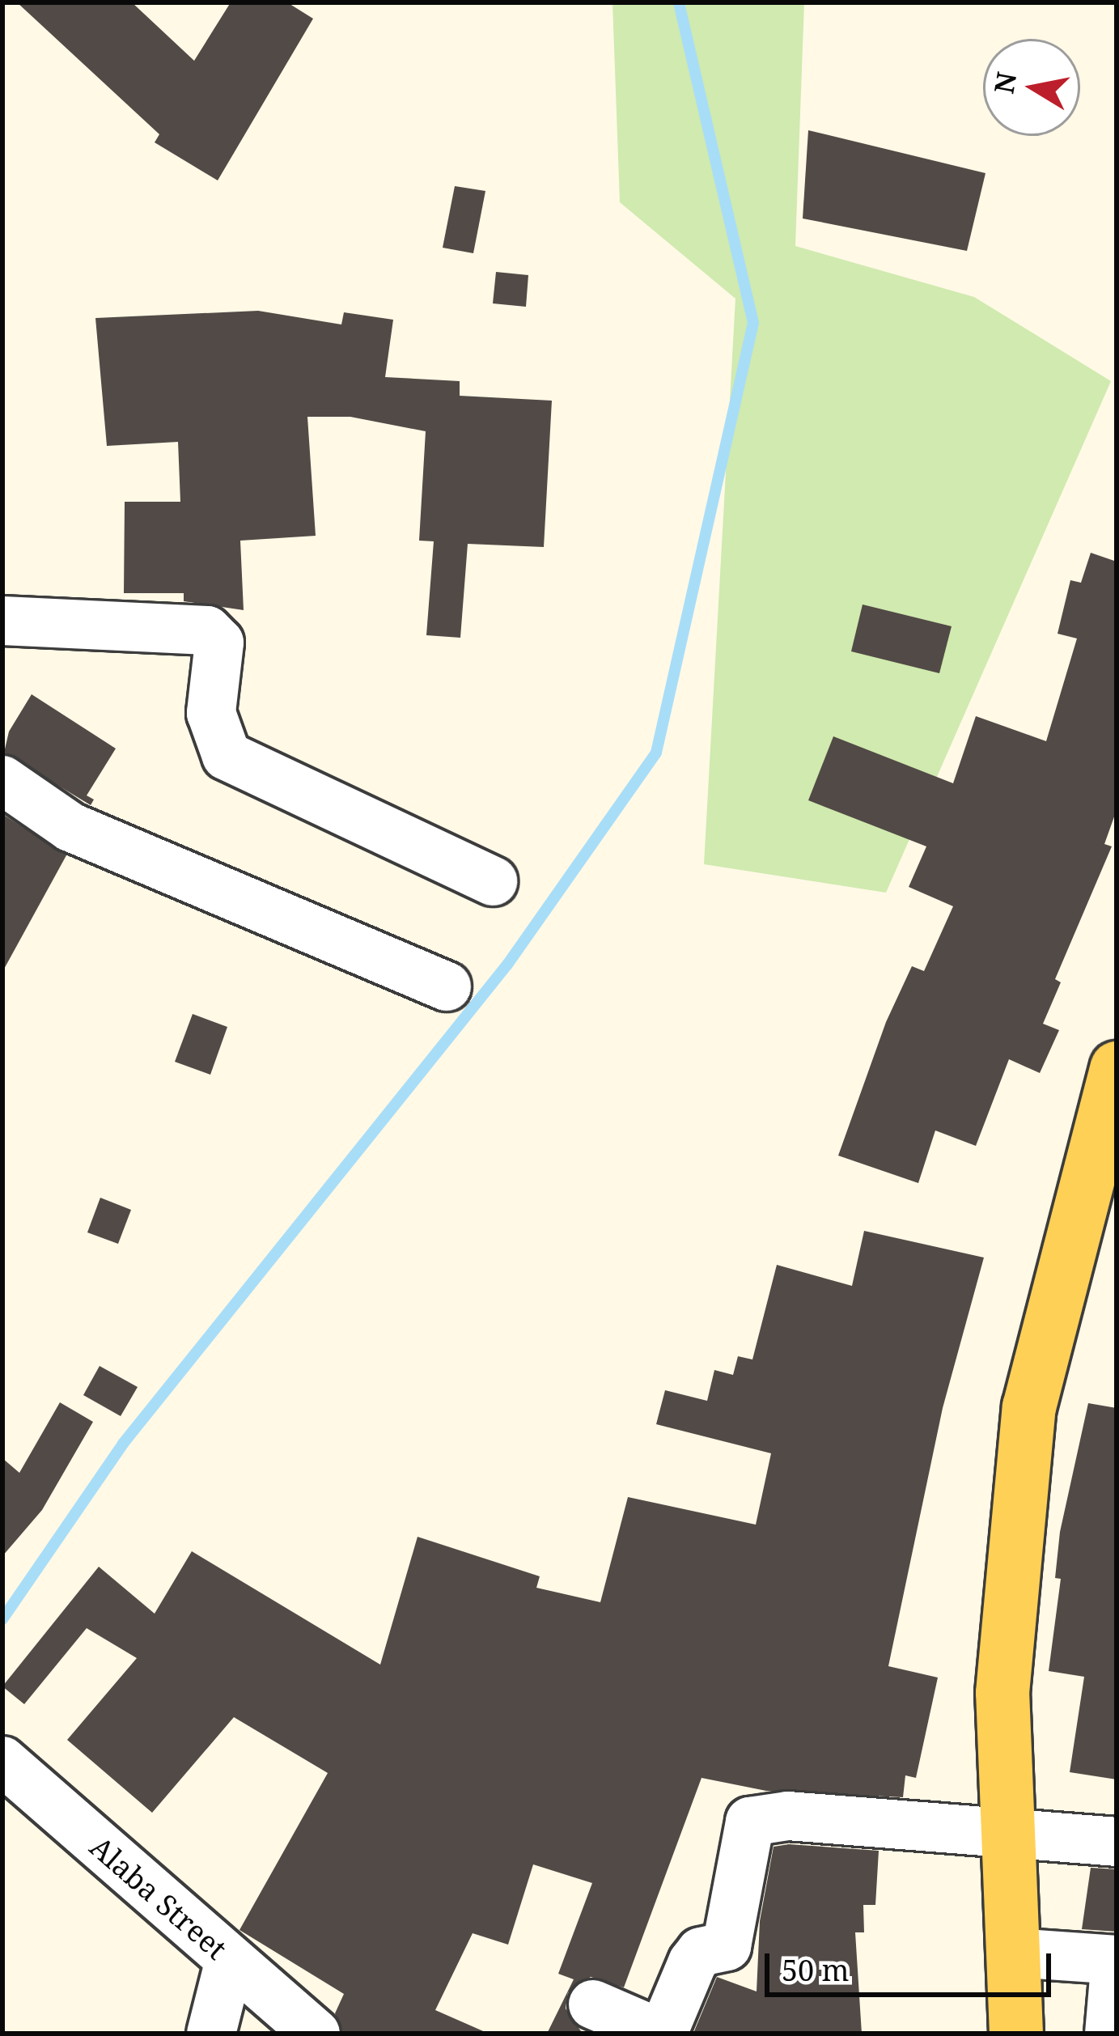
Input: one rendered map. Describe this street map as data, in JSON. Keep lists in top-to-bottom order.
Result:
{
  "streets": {
    "street": ["Alaba Street"]
  },
  "scale_bar": "50 m",
  "north": "left"
}
